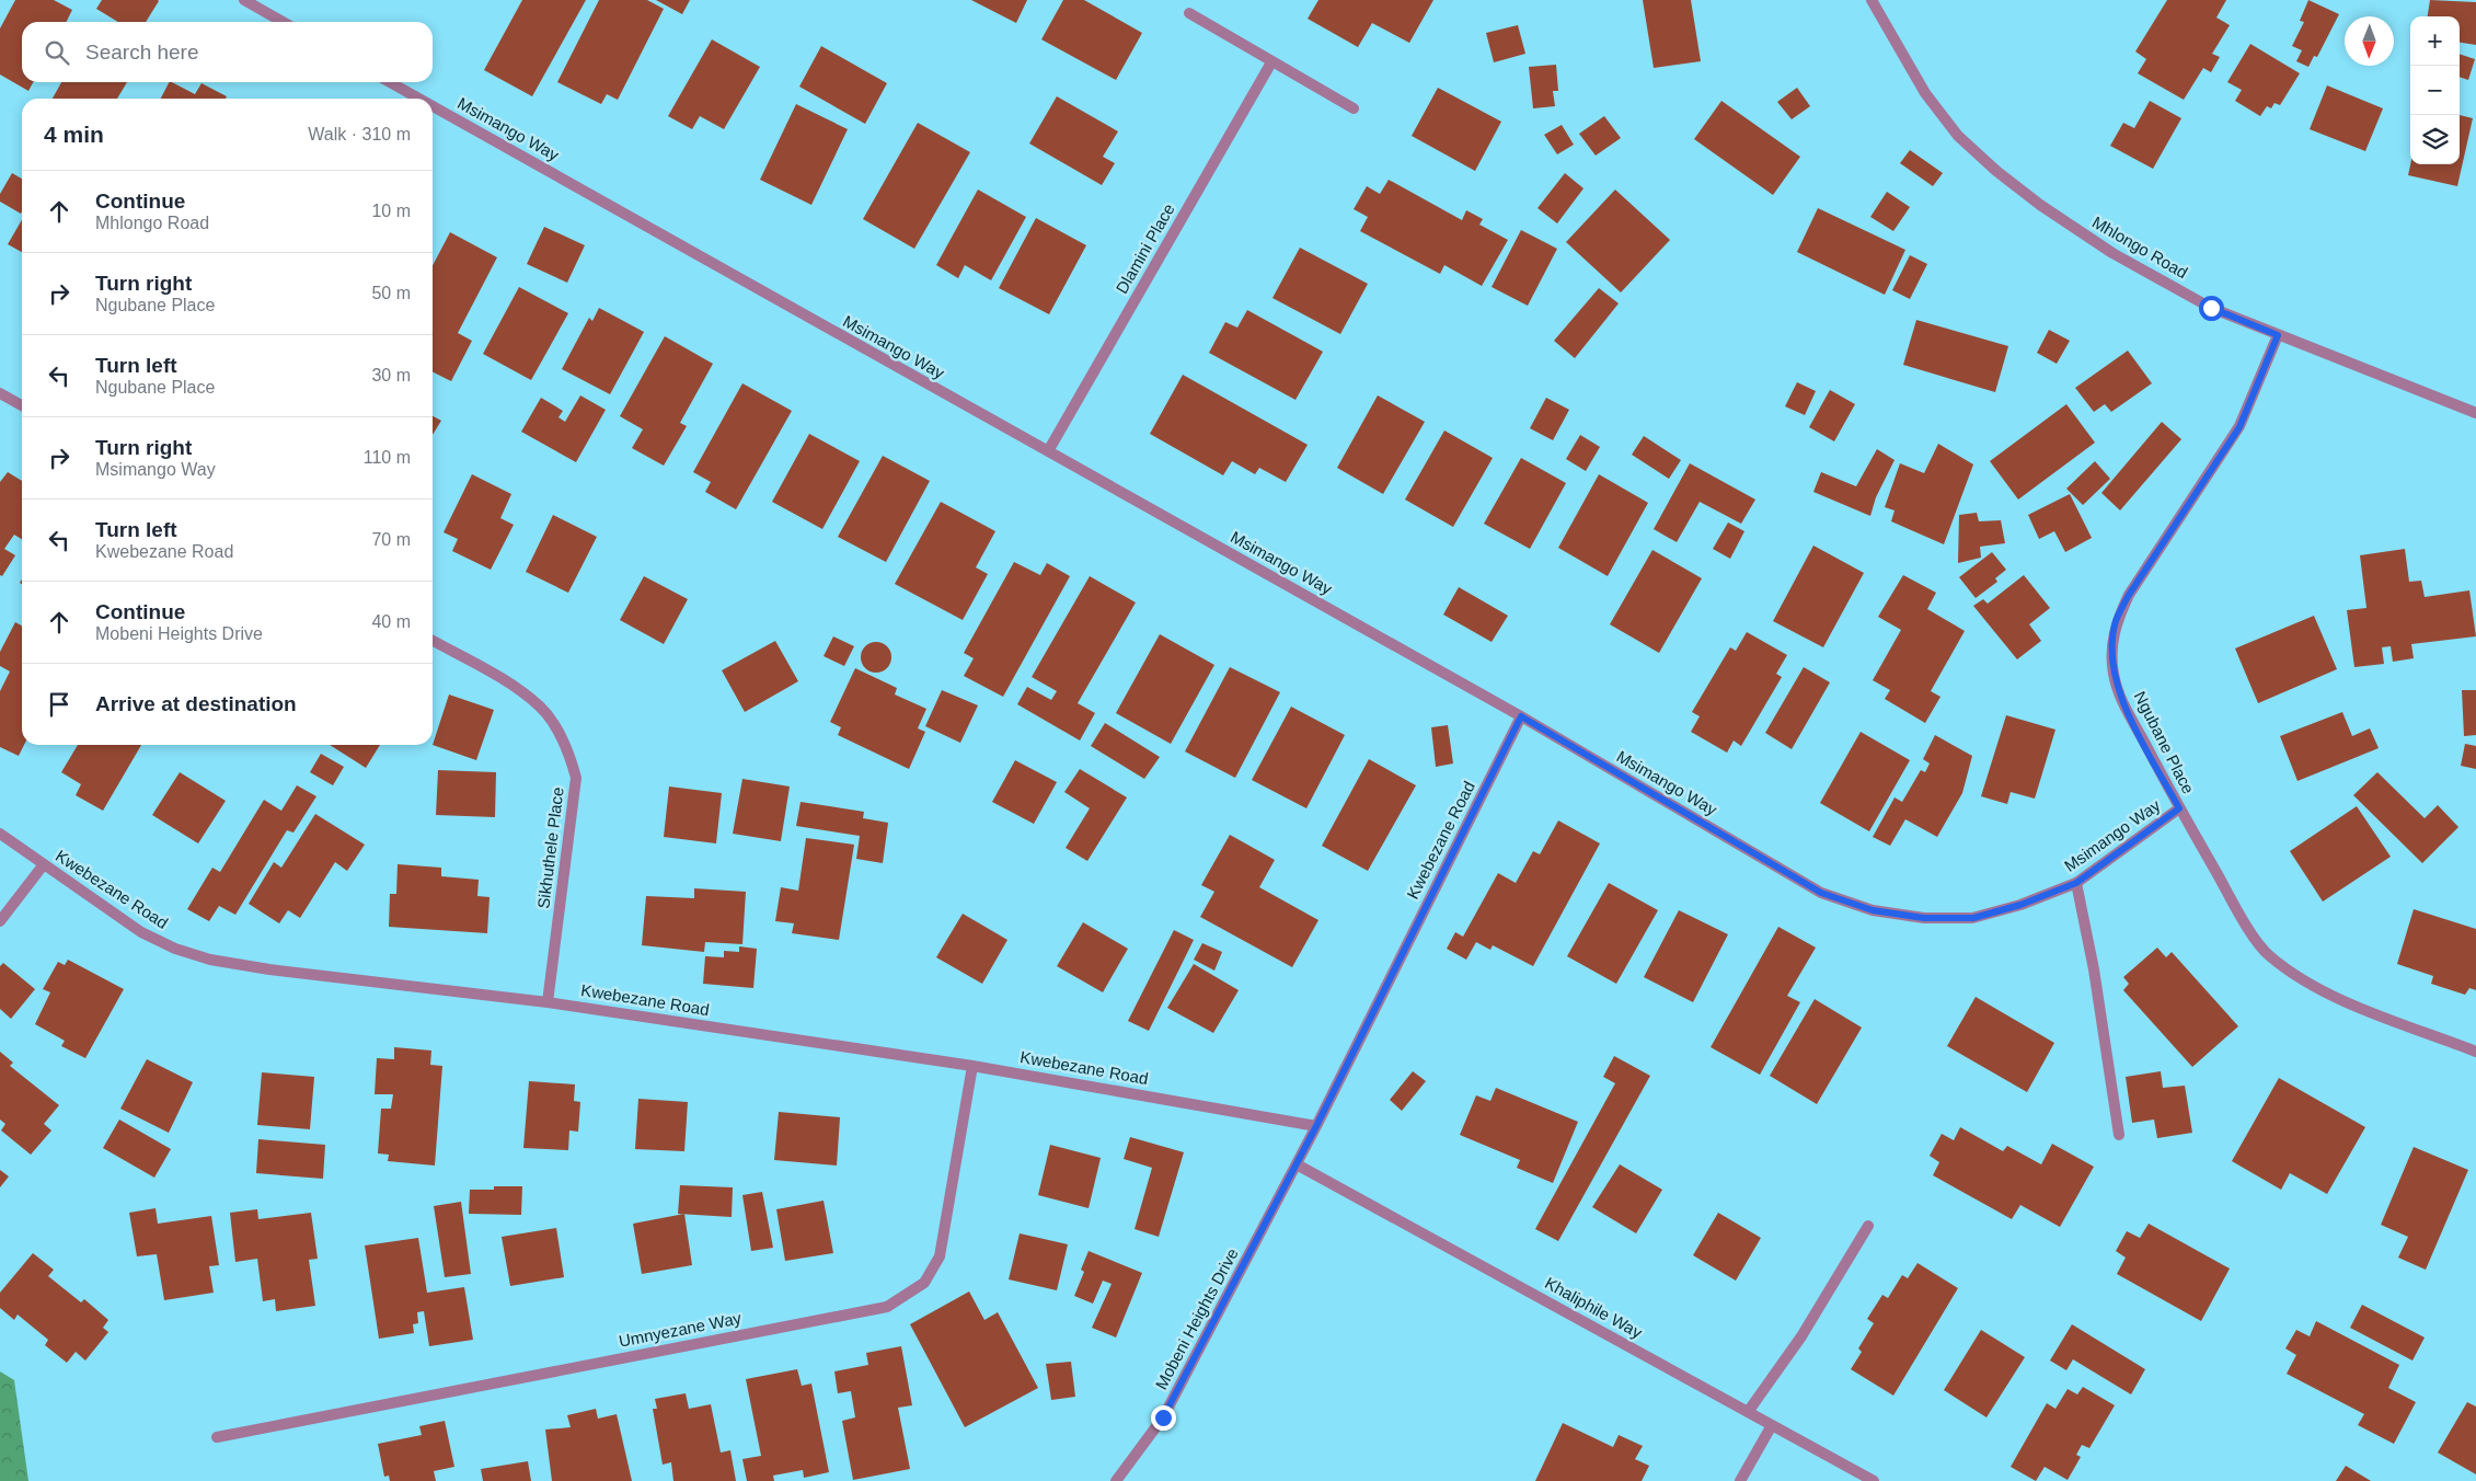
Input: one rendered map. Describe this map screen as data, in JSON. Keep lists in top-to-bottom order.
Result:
{
  "streets": {
    "street": [
      "Msimango Way",
      "Mhlongo Road",
      "Dlamini Place",
      "Ngubane Place",
      "Kwebezane Road",
      "Sikhuthele Place",
      "Khaliphile Way",
      "Mobeni Heights Drive",
      "Umnyezane Way"
    ]
  },
  "crossings": [
    ["Msimango Way", "Dlamini Place"],
    ["Msimango Way", "Ngubane Place"],
    ["Msimango Way", "Kwebezane Road"],
    ["Mhlongo Road", "Ngubane Place"],
    ["Kwebezane Road", "Sikhuthele Place"],
    ["Kwebezane Road", "Khaliphile Way"],
    ["Kwebezane Road", "Mobeni Heights Drive"],
    ["Kwebezane Road", "Umnyezane Way"],
    ["Khaliphile Way", "Mobeni Heights Drive"]
  ],
  "north": "bottom",
  "page": {
    "map_buttons": ["+", "−"],
    "search": "Search here",
    "heading": ["4 min", "Walk · 310 m"],
    "list": [
      ["Continue", "Mhlongo Road", "10 m"],
      ["Turn right", "Ngubane Place", "50 m"],
      ["Turn left", "Ngubane Place", "30 m"],
      ["Turn right", "Msimango Way", "110 m"],
      ["Turn left", "Kwebezane Road", "70 m"],
      ["Continue", "Mobeni Heights Drive", "40 m"],
      "Arrive at destination"
    ]
  }
}
